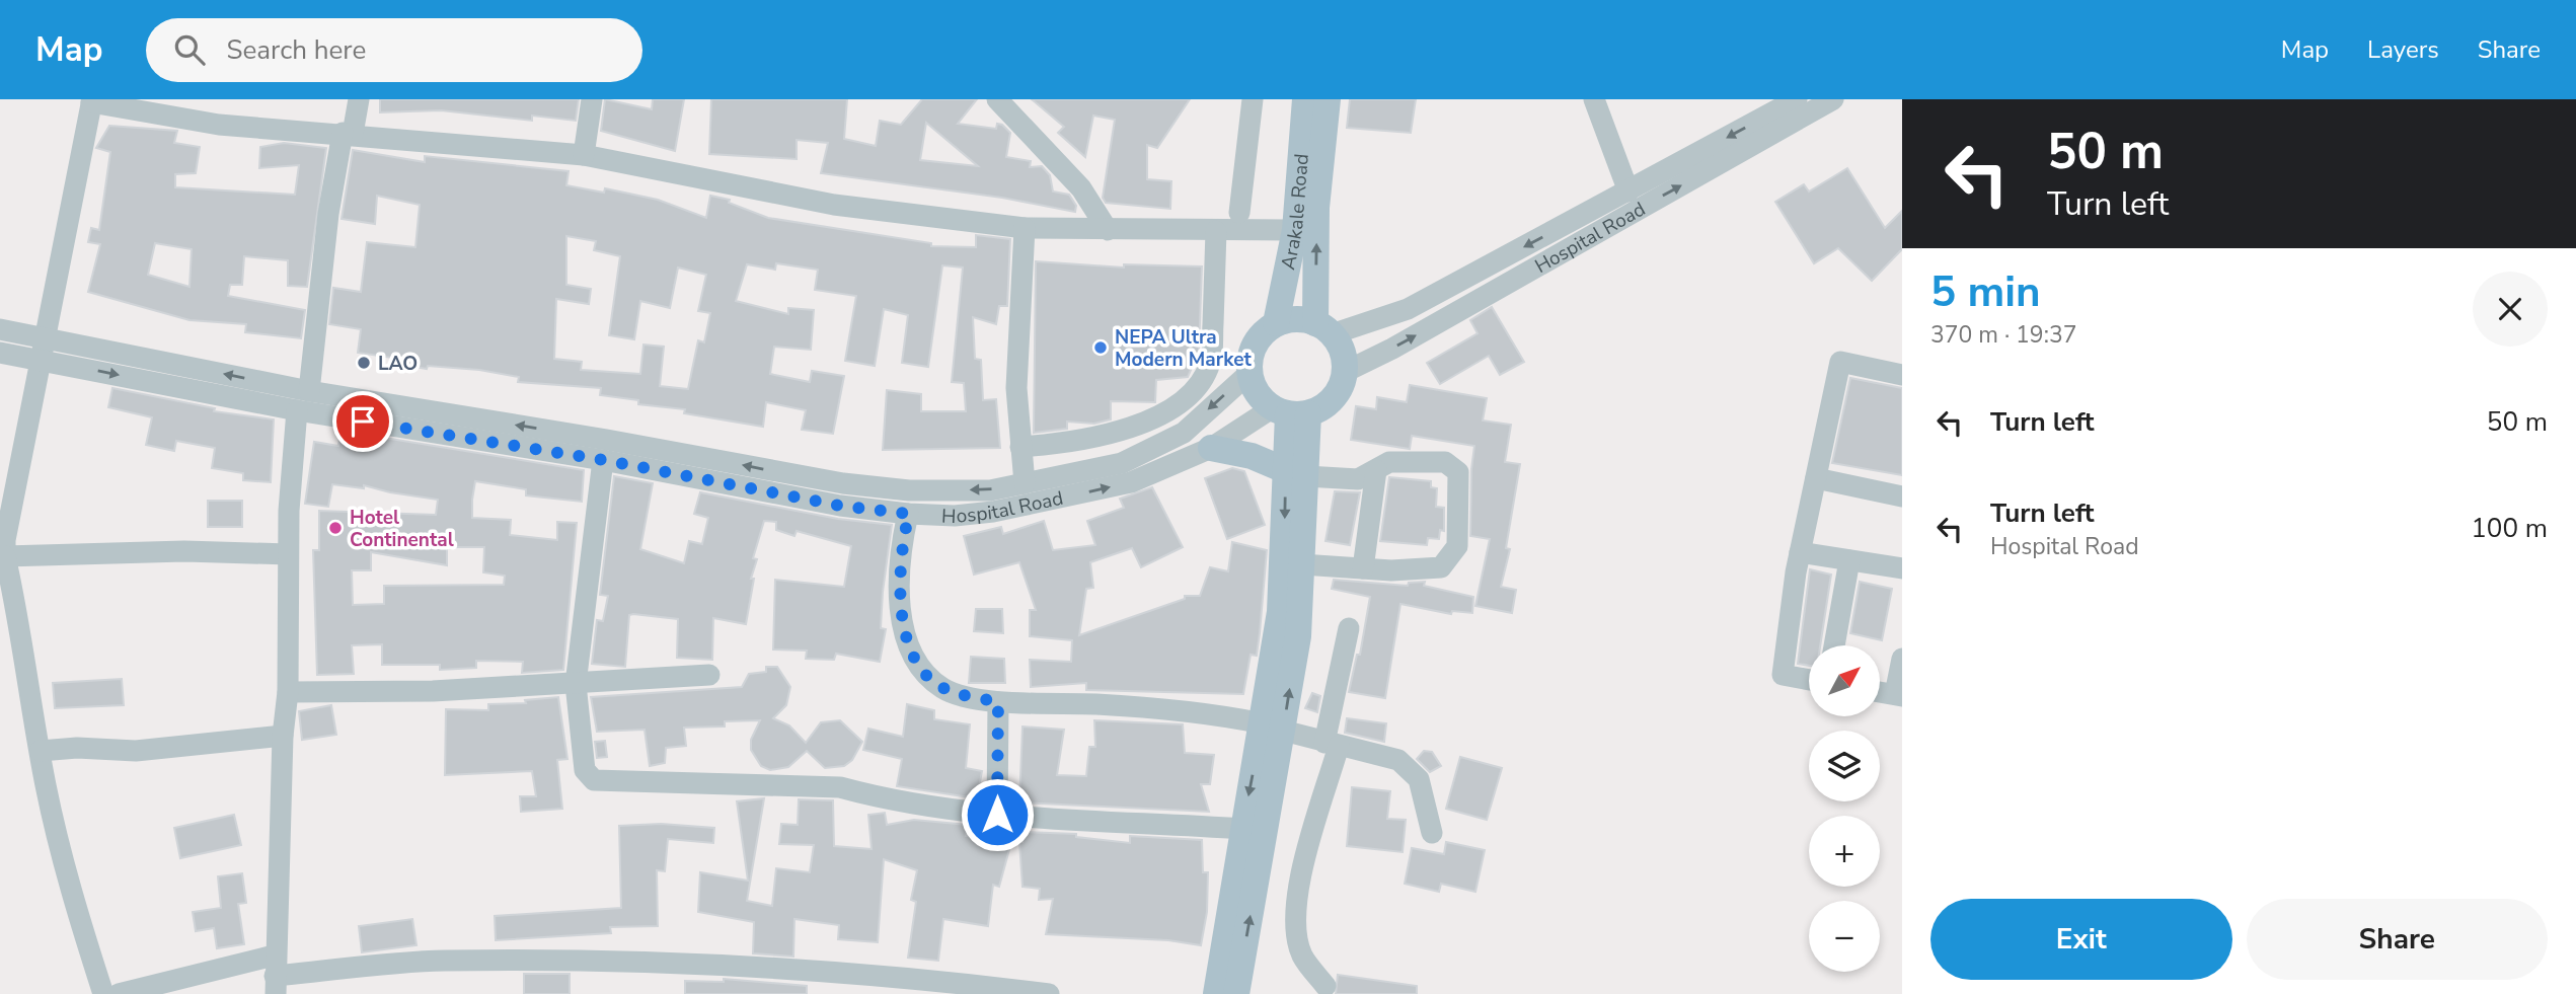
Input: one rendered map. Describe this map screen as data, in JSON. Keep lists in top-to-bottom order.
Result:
{
  "streets": {
    "main road": ["Arakale Road"],
    "street": ["Hospital Road"]
  },
  "crossings": [
    ["Arakale Road", "Hospital Road"]
  ],
  "places": ["NEPA Ultra Modern Market", "LAO", "Hotel Continental"],
  "north": "top right",
  "page": {
    "header": "Map",
    "search": "Search here",
    "nav": ["Map", "Layers", "Share"],
    "turn": ["50 m", "Turn left"],
    "heading": ["5 min", "370 m · 19:37"],
    "list": [
      {
        "name": "Turn left",
        "value": "50 m"
      },
      {
        "name": "Turn left",
        "note": "Hospital Road",
        "value": "100 m"
      }
    ],
    "map_buttons": ["+", "−"],
    "buttons": ["Exit", "Share"]
  }
}
